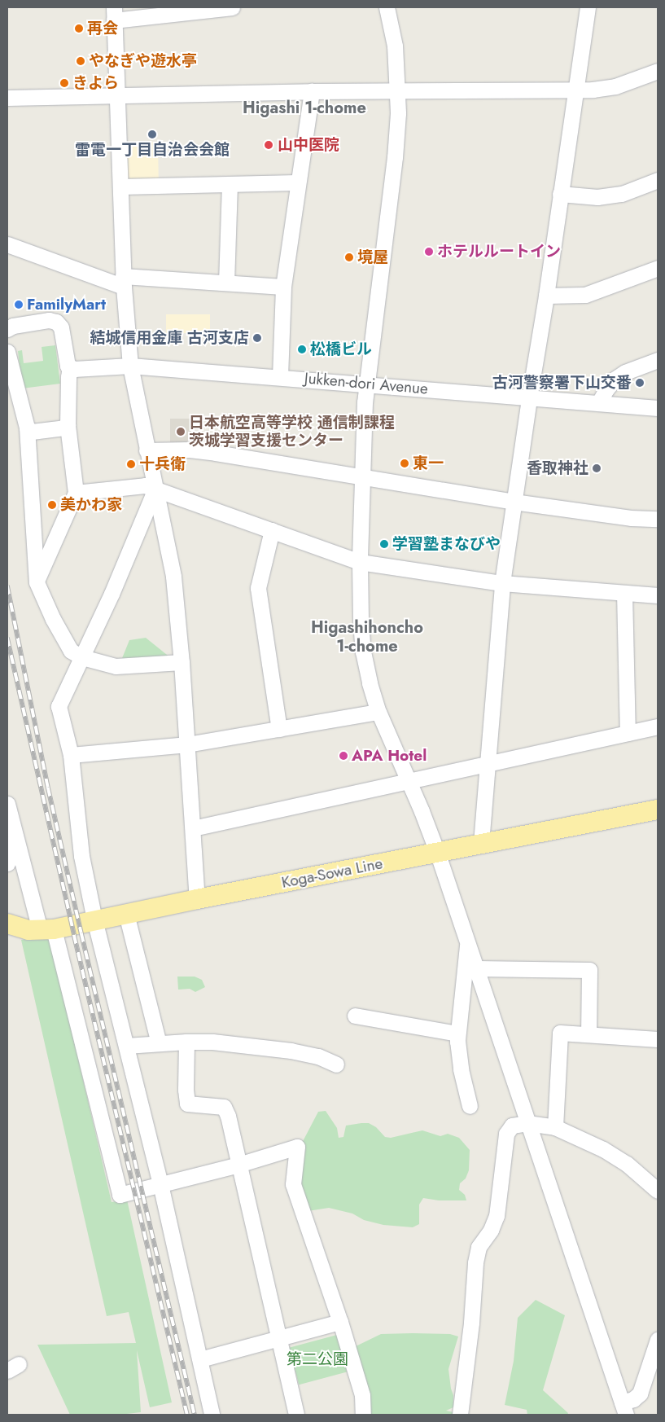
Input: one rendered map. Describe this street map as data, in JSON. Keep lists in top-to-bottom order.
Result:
{
  "streets": {
    "main road": ["Koga-Sowa Line"],
    "street": ["Jukken-dori Avenue"]
  },
  "districts": ["Higashi 1-chome", "Higashihoncho 1-chome"],
  "parks": ["第二公園"],
  "places": [
    "再会",
    "やなぎや遊水亭",
    "きよら",
    "雷電一丁目自治会会館",
    "山中医院",
    "ホテルルートイン",
    "境屋",
    "FamilyMart",
    "結城信用金庫 古河支店",
    "松橋ビル",
    "古河警察署下山交番",
    "日本航空高等学校 通信制課程 茨城学習支援センター",
    "東一",
    "十兵衛",
    "香取神社",
    "美かわ家",
    "学習塾まなびや",
    "APA Hotel"
  ]
}
